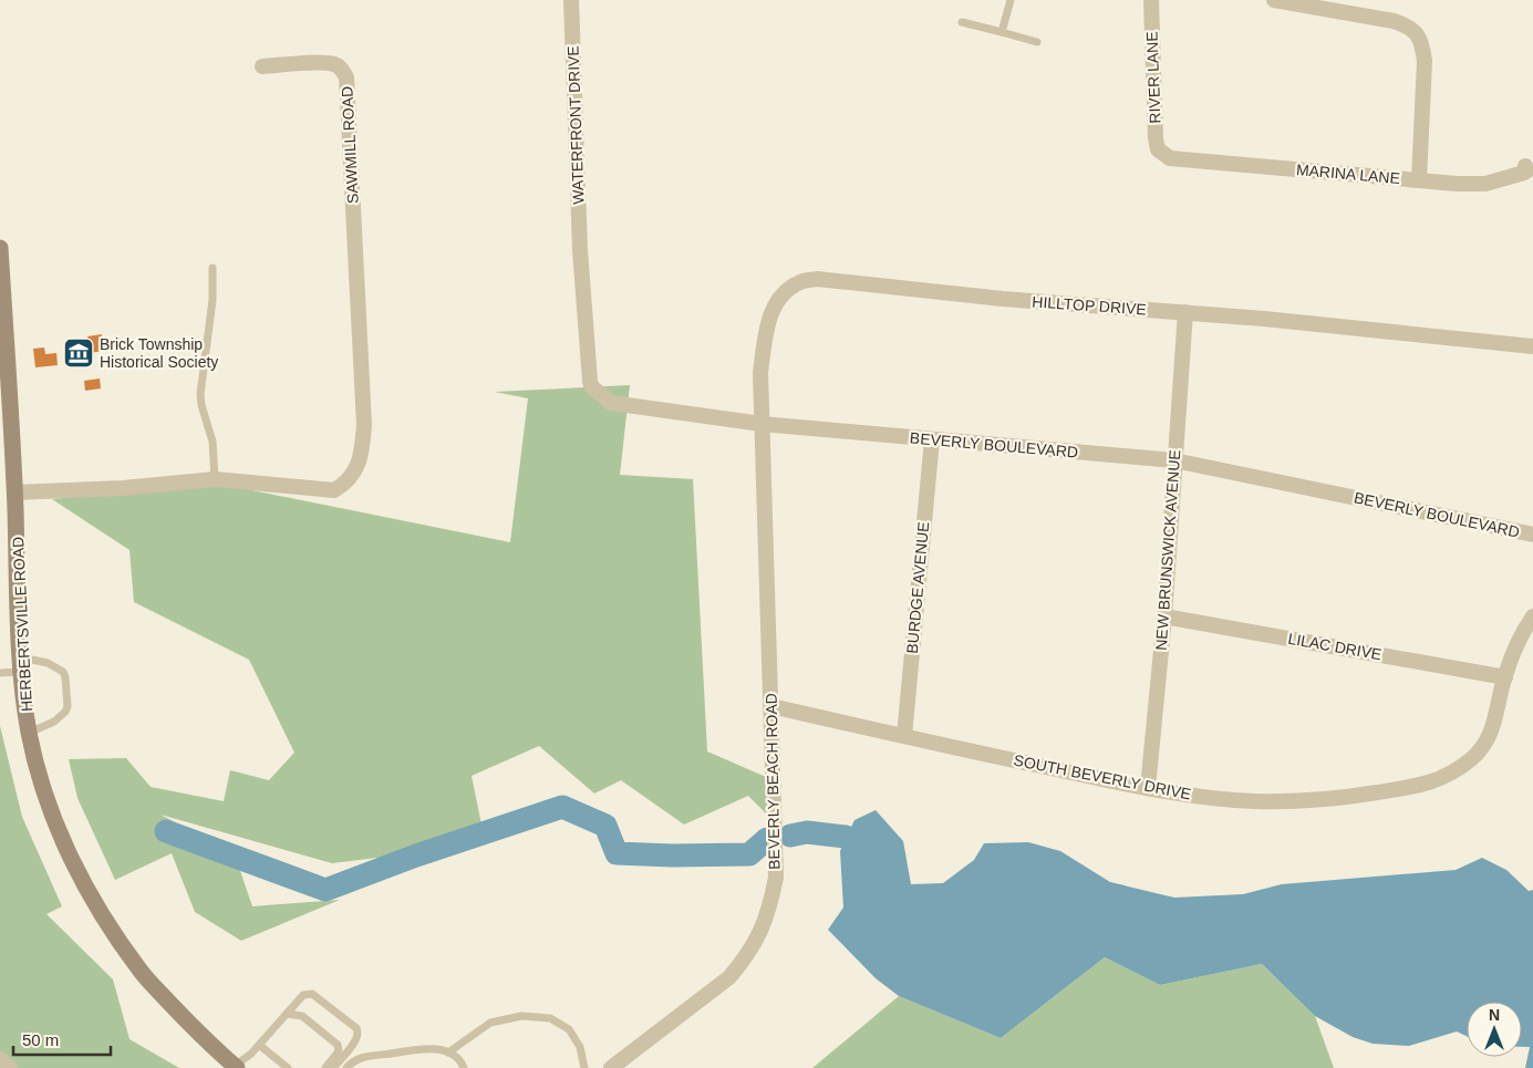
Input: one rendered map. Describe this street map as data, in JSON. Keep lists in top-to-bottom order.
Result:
{
  "streets": {
    "main road": ["HERBERTSVILLE ROAD"],
    "street": [
      "RIVER LANE",
      "WATERFRONT DRIVE",
      "SAWMILL ROAD",
      "MARINA LANE",
      "HILLTOP DRIVE",
      "BEVERLY BOULEVARD",
      "NEW BRUNSWICK AVENUE",
      "BURDGE AVENUE",
      "LILAC DRIVE",
      "SOUTH BEVERLY DRIVE",
      "BEVERLY BEACH ROAD"
    ]
  },
  "crossings": [
    ["RIVER LANE", "MARINA LANE"],
    ["WATERFRONT DRIVE", "BEVERLY BOULEVARD"],
    ["HILLTOP DRIVE", "BEVERLY BOULEVARD"],
    ["HILLTOP DRIVE", "NEW BRUNSWICK AVENUE"],
    ["HILLTOP DRIVE", "BEVERLY BEACH ROAD"],
    ["BEVERLY BOULEVARD", "NEW BRUNSWICK AVENUE"],
    ["BEVERLY BOULEVARD", "BURDGE AVENUE"],
    ["BEVERLY BOULEVARD", "BEVERLY BEACH ROAD"],
    ["NEW BRUNSWICK AVENUE", "LILAC DRIVE"],
    ["NEW BRUNSWICK AVENUE", "SOUTH BEVERLY DRIVE"],
    ["BURDGE AVENUE", "SOUTH BEVERLY DRIVE"],
    ["LILAC DRIVE", "SOUTH BEVERLY DRIVE"],
    ["SOUTH BEVERLY DRIVE", "BEVERLY BEACH ROAD"]
  ],
  "places": {
    "museum": ["Brick Township Historical Society"]
  },
  "scale_bar": "50 m",
  "north": "top"
}
